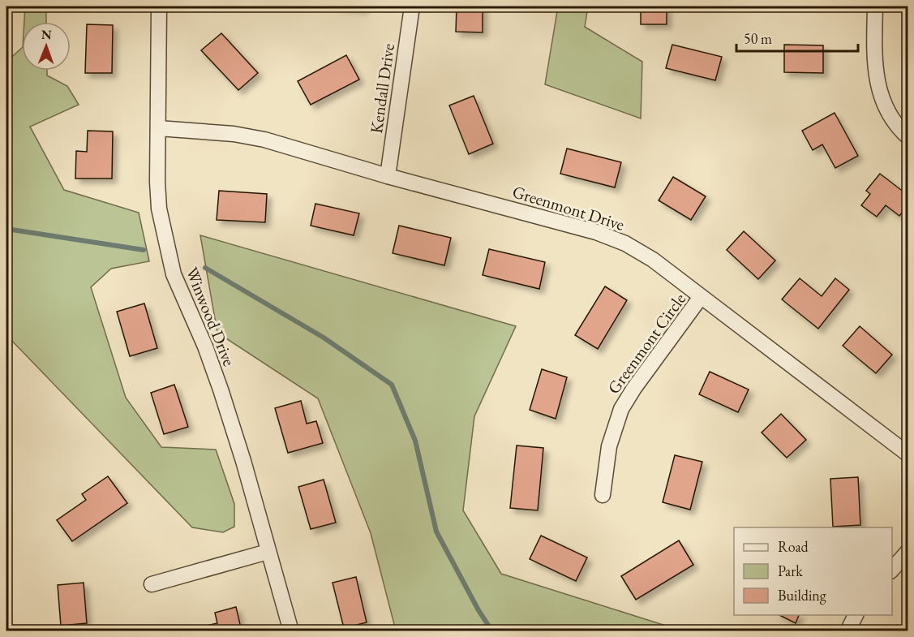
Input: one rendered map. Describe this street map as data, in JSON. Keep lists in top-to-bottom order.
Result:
{
  "streets": {
    "street": [
      "Kendall Drive",
      "Greenmont Drive",
      "Winwood Drive",
      "Greenmont Circle"
    ]
  },
  "crossings": [
    ["Kendall Drive", "Greenmont Drive"],
    ["Greenmont Drive", "Winwood Drive"],
    ["Greenmont Drive", "Greenmont Circle"]
  ],
  "legend": ["Road", "Park", "Building"],
  "scale_bar": "50 m",
  "north": "top"
}
